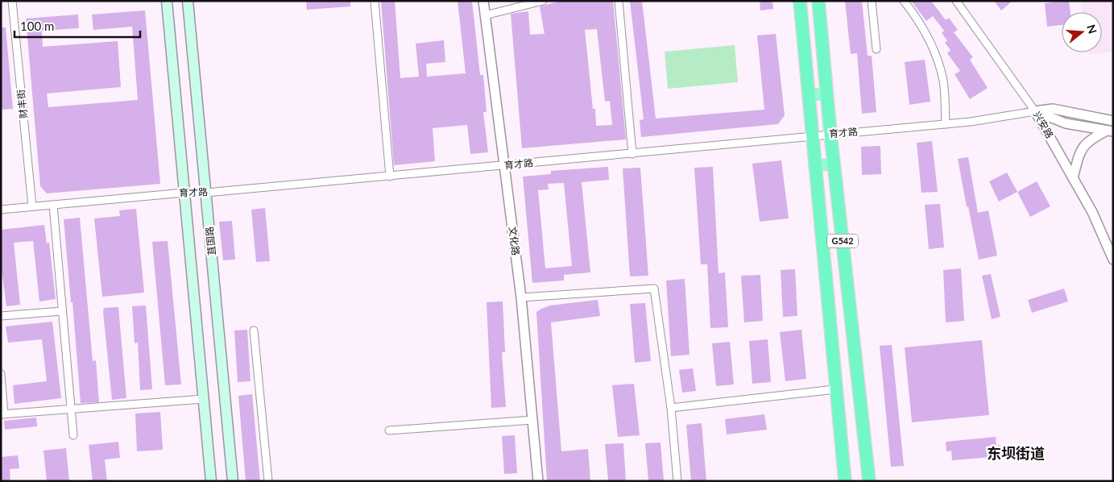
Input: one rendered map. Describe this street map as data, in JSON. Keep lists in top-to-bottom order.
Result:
{
  "streets": {
    "highway": ["G542"],
    "main road": ["苴国路"],
    "street": [
      "财丰街",
      "兴安路",
      "育才路",
      "文化路"
    ]
  },
  "crossings": [
    ["财丰街", "育才路"],
    ["兴安路", "育才路"],
    ["育才路", "苴国路"],
    ["育才路", "文化路"],
    ["育才路", "G542"]
  ],
  "districts": ["东坝街道"],
  "scale_bar": "100 m",
  "north": "right"
}
